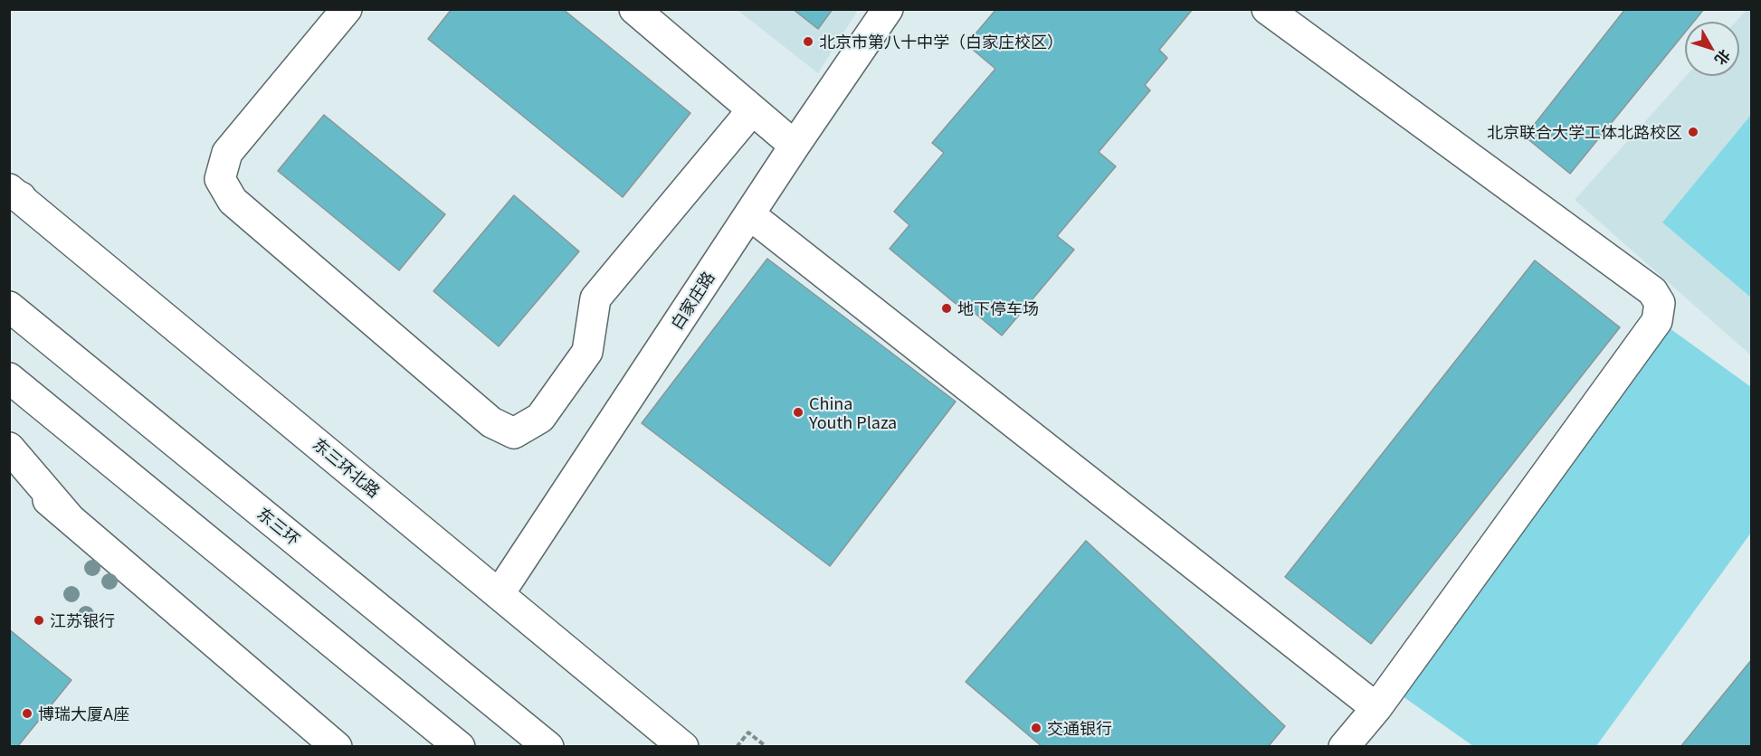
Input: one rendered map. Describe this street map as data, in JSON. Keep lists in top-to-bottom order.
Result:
{
  "streets": {
    "main road": ["白家庄路", "东三环北路", "东三环"]
  },
  "crossings": [
    ["白家庄路", "东三环北路"]
  ],
  "places": [
    "北京市第八十中学（白家庄校区）",
    "北京联合大学工体北路校区",
    "地下停车场",
    "China Youth Plaza",
    "江苏银行",
    "博瑞大厦A座",
    "交通银行"
  ],
  "north": "bottom right"
}
